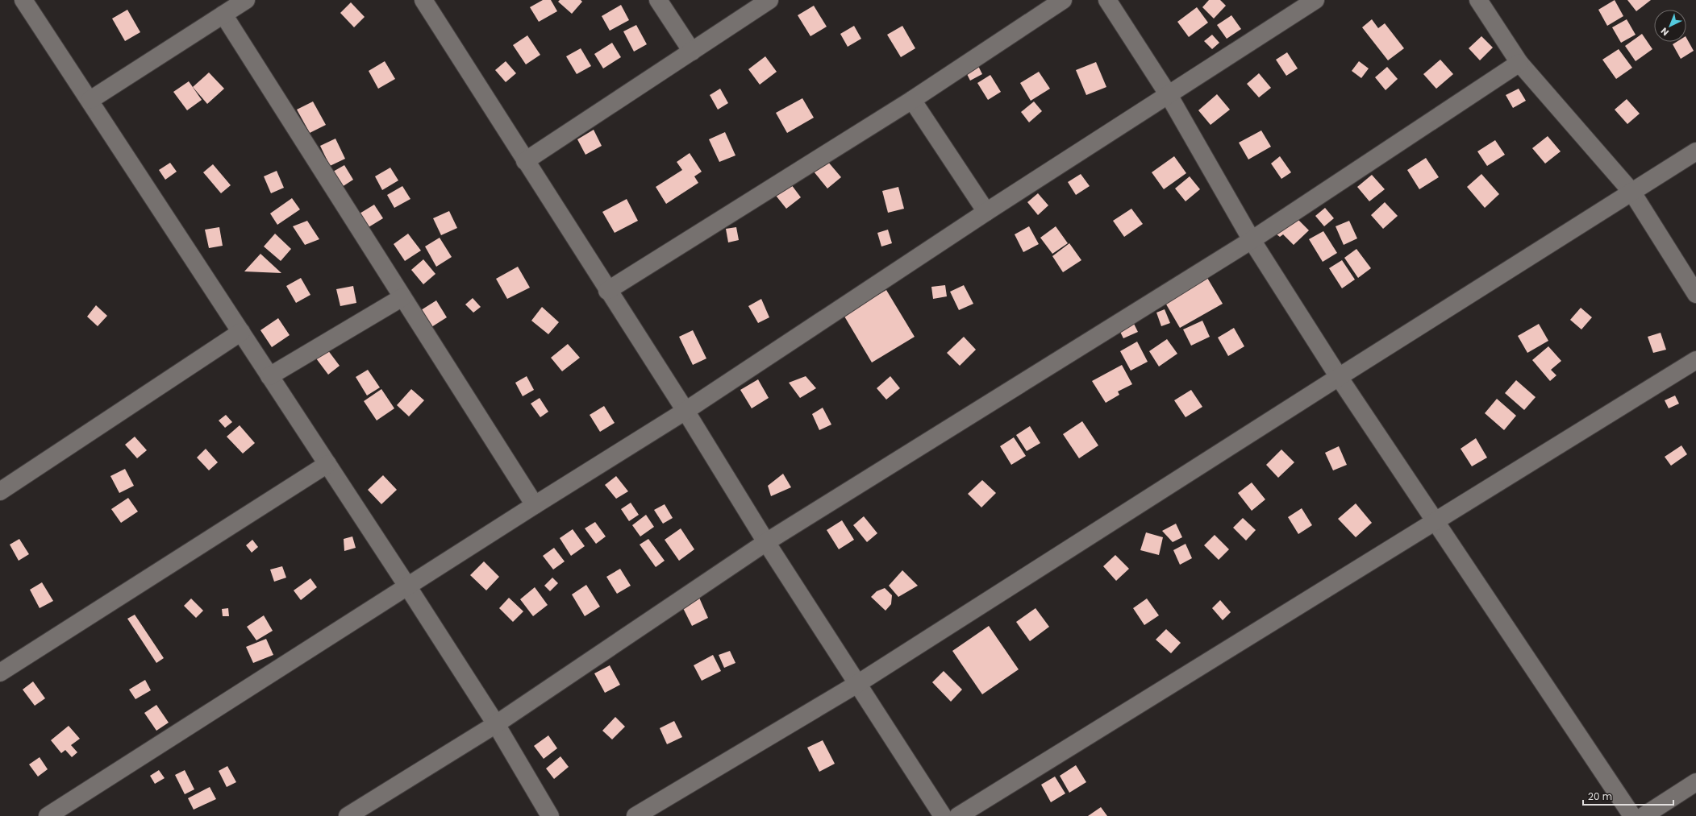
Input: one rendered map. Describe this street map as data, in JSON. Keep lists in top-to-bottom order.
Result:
{
  "scale_bar": "20 m",
  "north": "bottom left"
}
